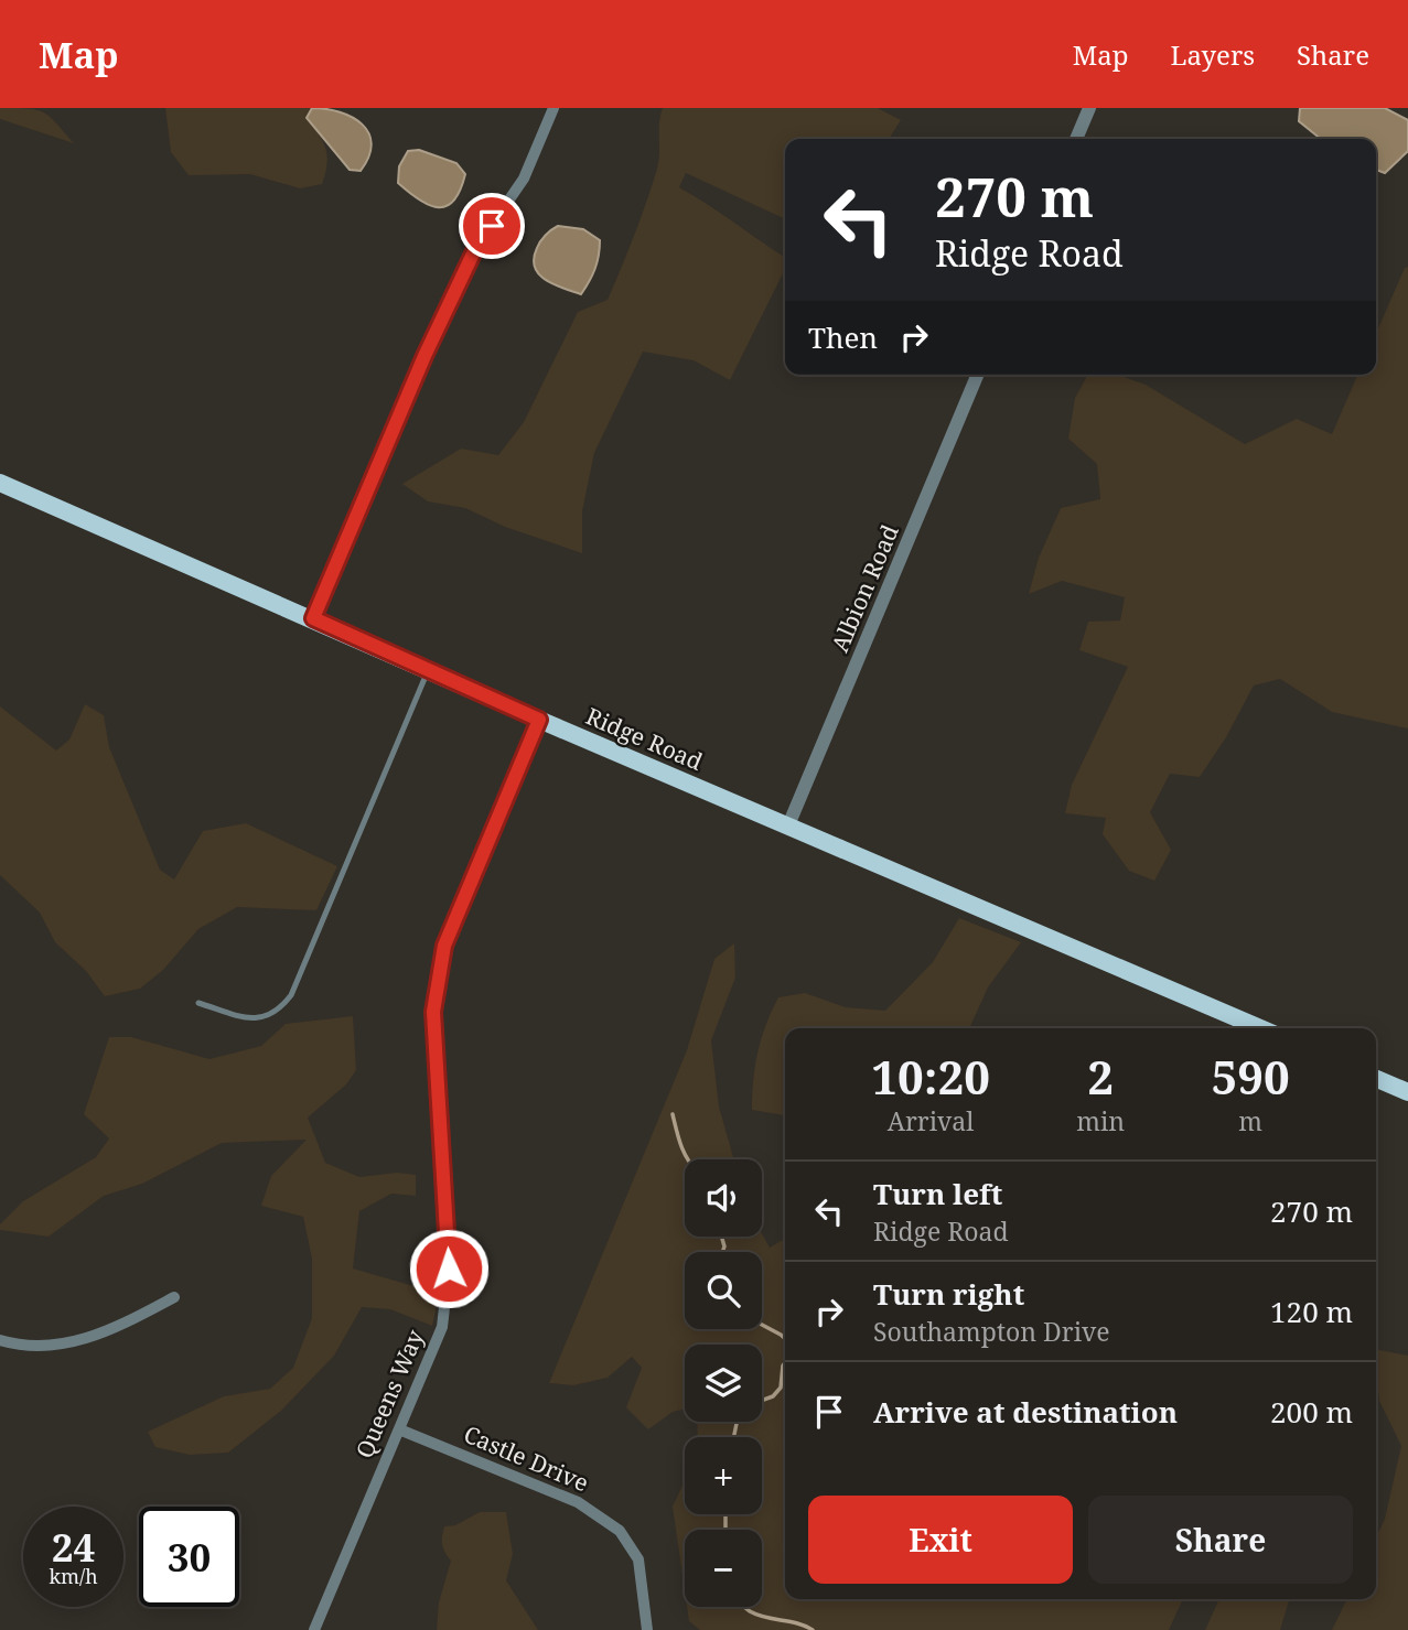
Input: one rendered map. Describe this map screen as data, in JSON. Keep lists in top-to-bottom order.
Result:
{
  "streets": {
    "main road": ["Ridge Road"],
    "street": ["Albion Road", "Queens Way", "Castle Drive"]
  },
  "crossings": [
    ["Albion Road", "Ridge Road"],
    ["Ridge Road", "Queens Way"],
    ["Queens Way", "Castle Drive"]
  ],
  "page": {
    "header": "Map",
    "nav": ["Map", "Layers", "Share"],
    "turn": ["270 m", "Ridge Road"],
    "then": "Then",
    "eta": [
      "10:20",
      "Arrival",
      "2",
      "min",
      "590",
      "m"
    ],
    "map_buttons": ["+", "−"],
    "list": [
      {
        "name": "Turn left",
        "note": "Ridge Road",
        "value": "270 m"
      },
      {
        "name": "Turn right",
        "note": "Southampton Drive",
        "value": "120 m"
      },
      {
        "name": "Arrive at destination",
        "value": "200 m"
      }
    ],
    "buttons": ["Exit", "Share"],
    "speed": "24 km/h",
    "limit": "30"
  }
}
